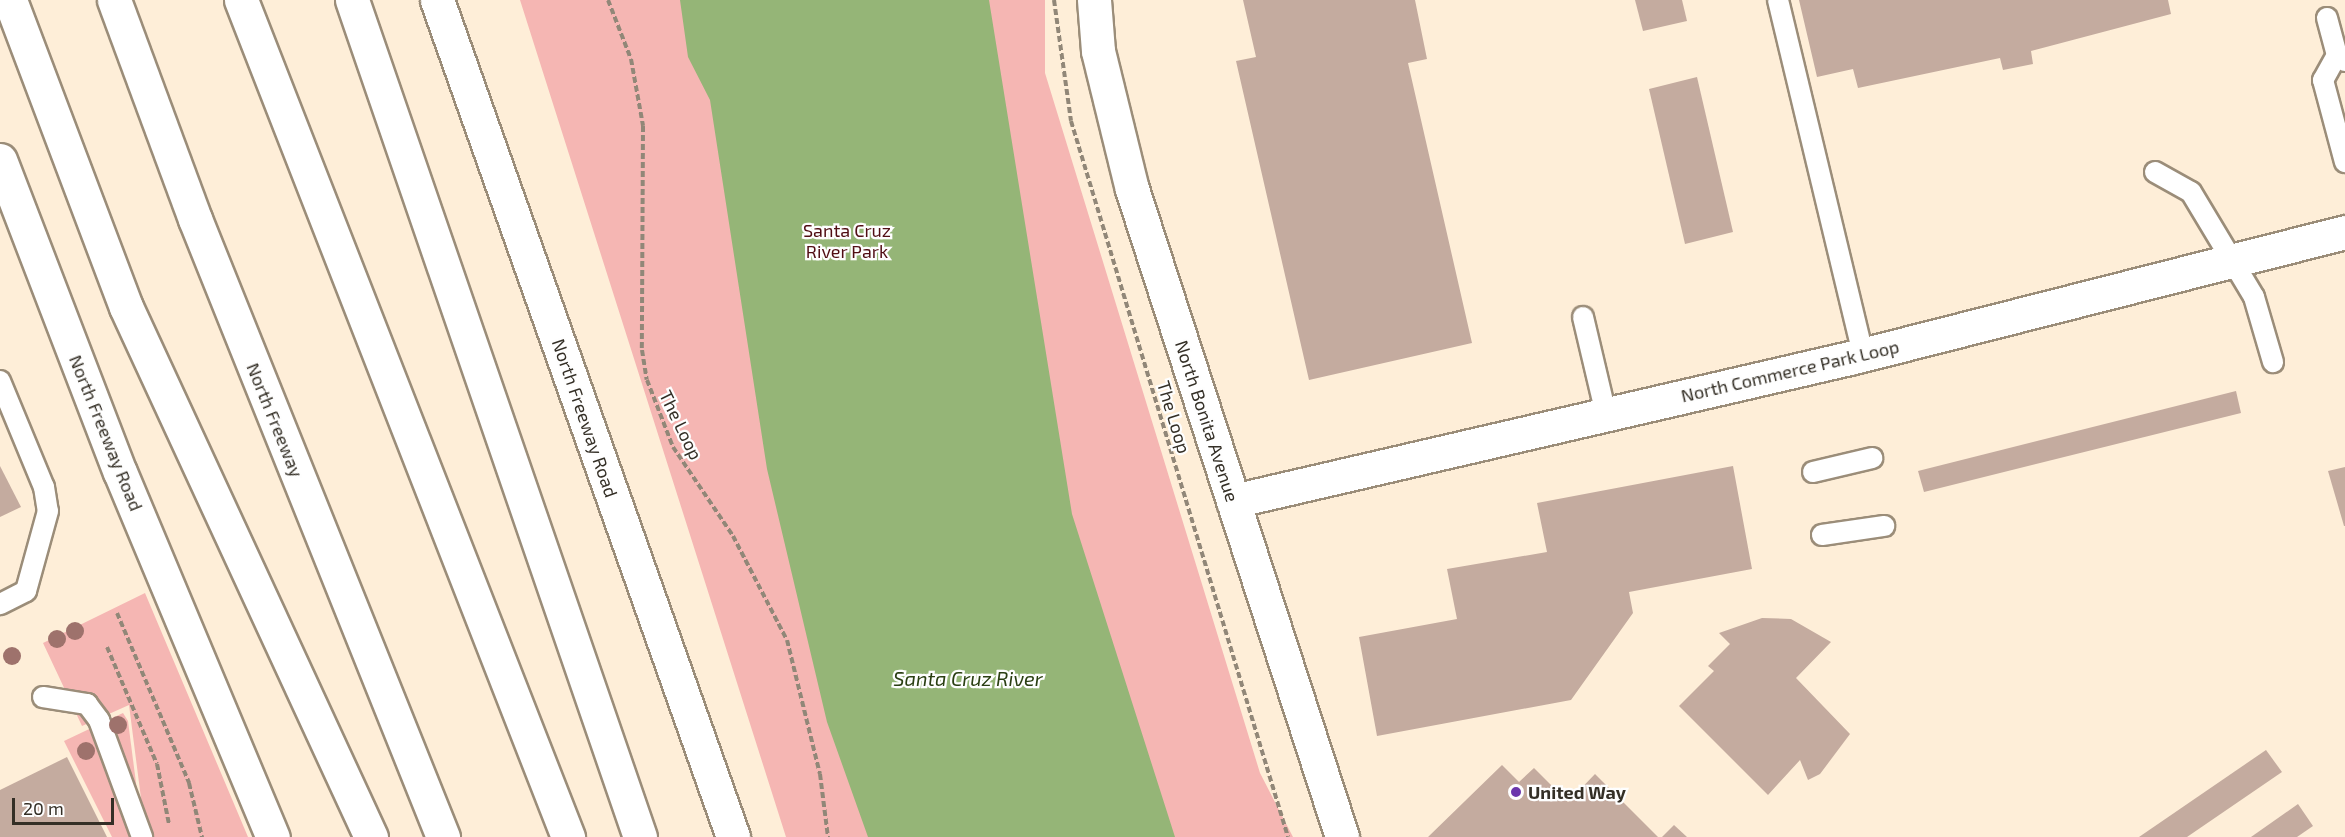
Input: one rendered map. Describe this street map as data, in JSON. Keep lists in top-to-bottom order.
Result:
{
  "streets": {
    "main road": [
      "North Commerce Park Loop",
      "North Freeway Road",
      "North Freeway",
      "North Bonita Avenue"
    ],
    "path": ["The Loop"]
  },
  "crossings": [
    ["North Commerce Park Loop", "North Bonita Avenue"]
  ],
  "water": ["Santa Cruz River"],
  "parks": ["Santa Cruz River Park"],
  "places": ["United Way"],
  "scale_bar": "20 m"
}
